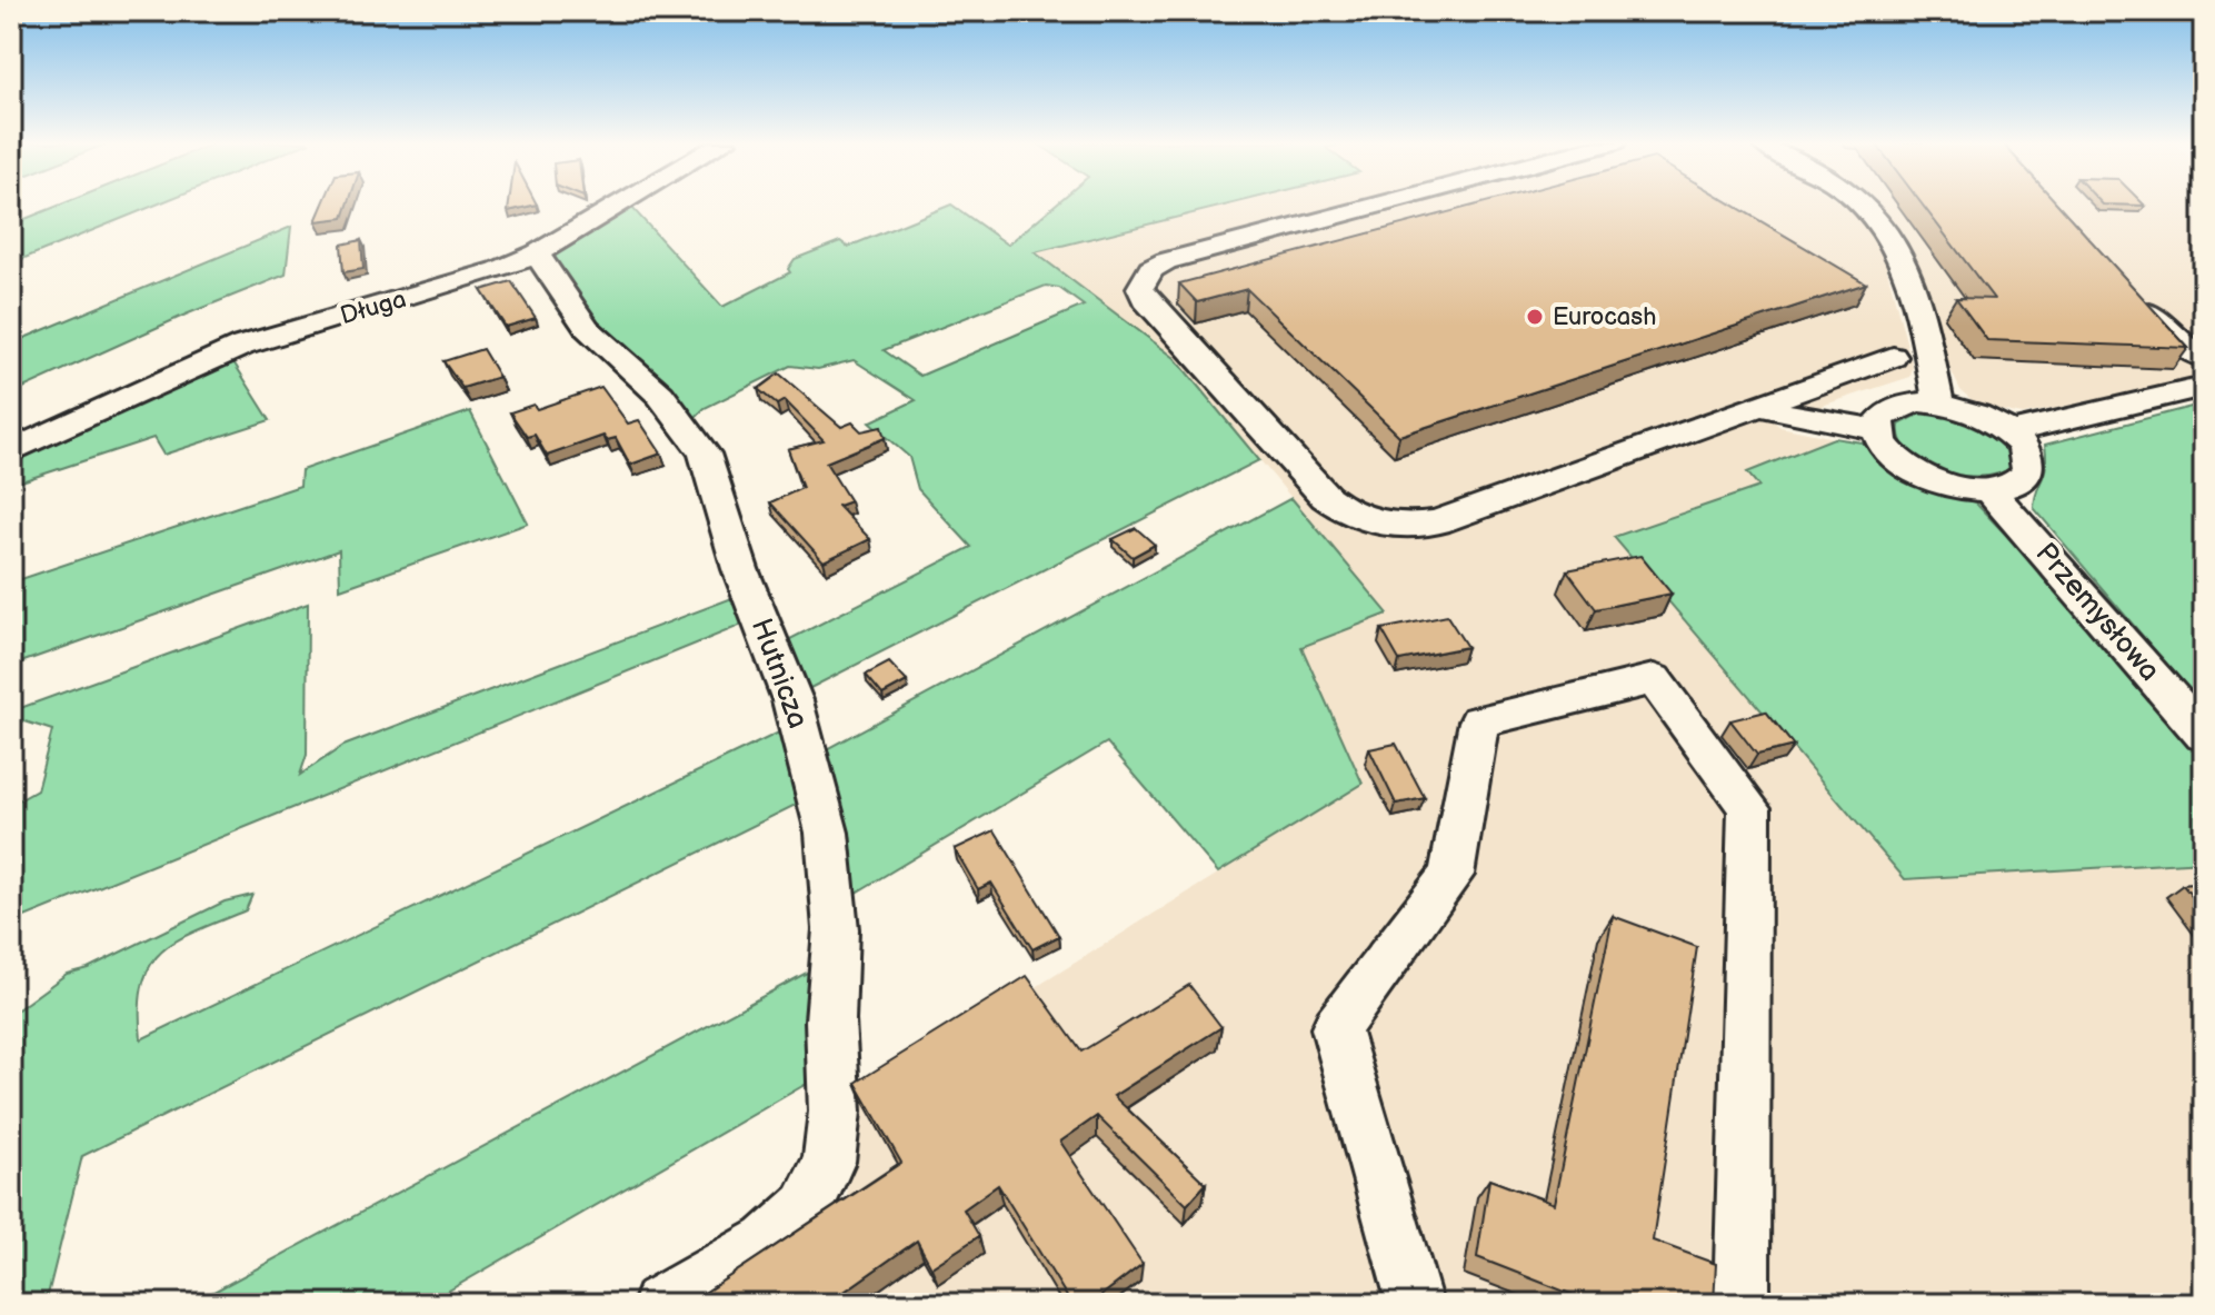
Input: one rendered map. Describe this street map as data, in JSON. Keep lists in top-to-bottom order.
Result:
{
  "streets": {
    "street": ["Długa", "Przemysłowa", "Hutnicza"]
  },
  "crossings": [
    ["Długa", "Hutnicza"]
  ],
  "places": ["Eurocash"]
}
